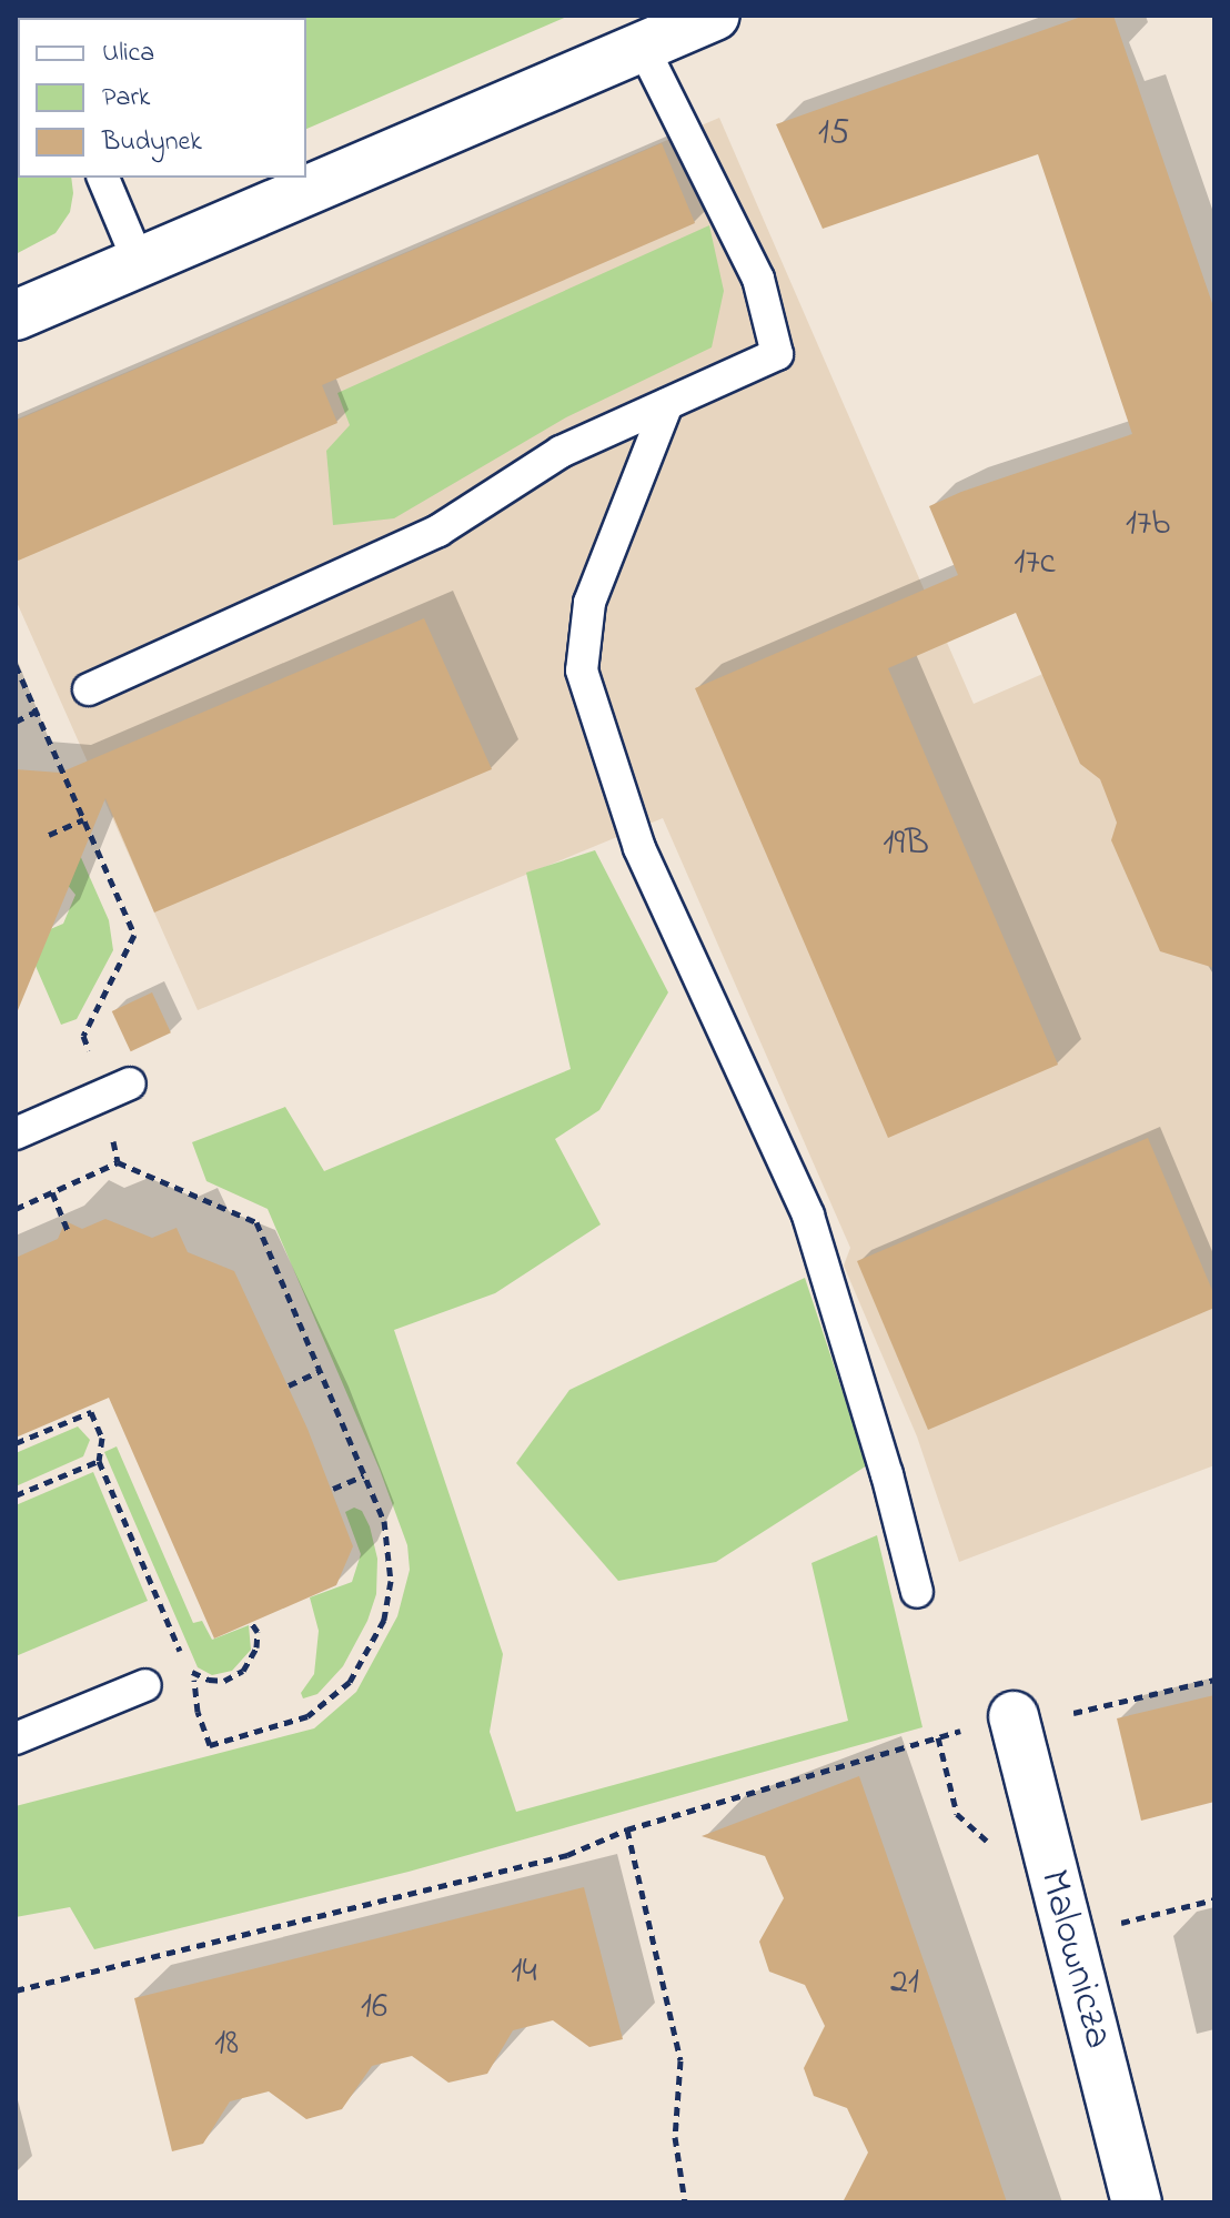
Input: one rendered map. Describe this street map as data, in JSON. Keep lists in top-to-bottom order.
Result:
{
  "streets": {
    "street": ["Malownicza"]
  },
  "house_numbers": [
    "15",
    "17b",
    "17c",
    "19B",
    "14",
    "21",
    "16",
    "18"
  ],
  "legend": ["Ulica", "Park", "Budynek"]
}
